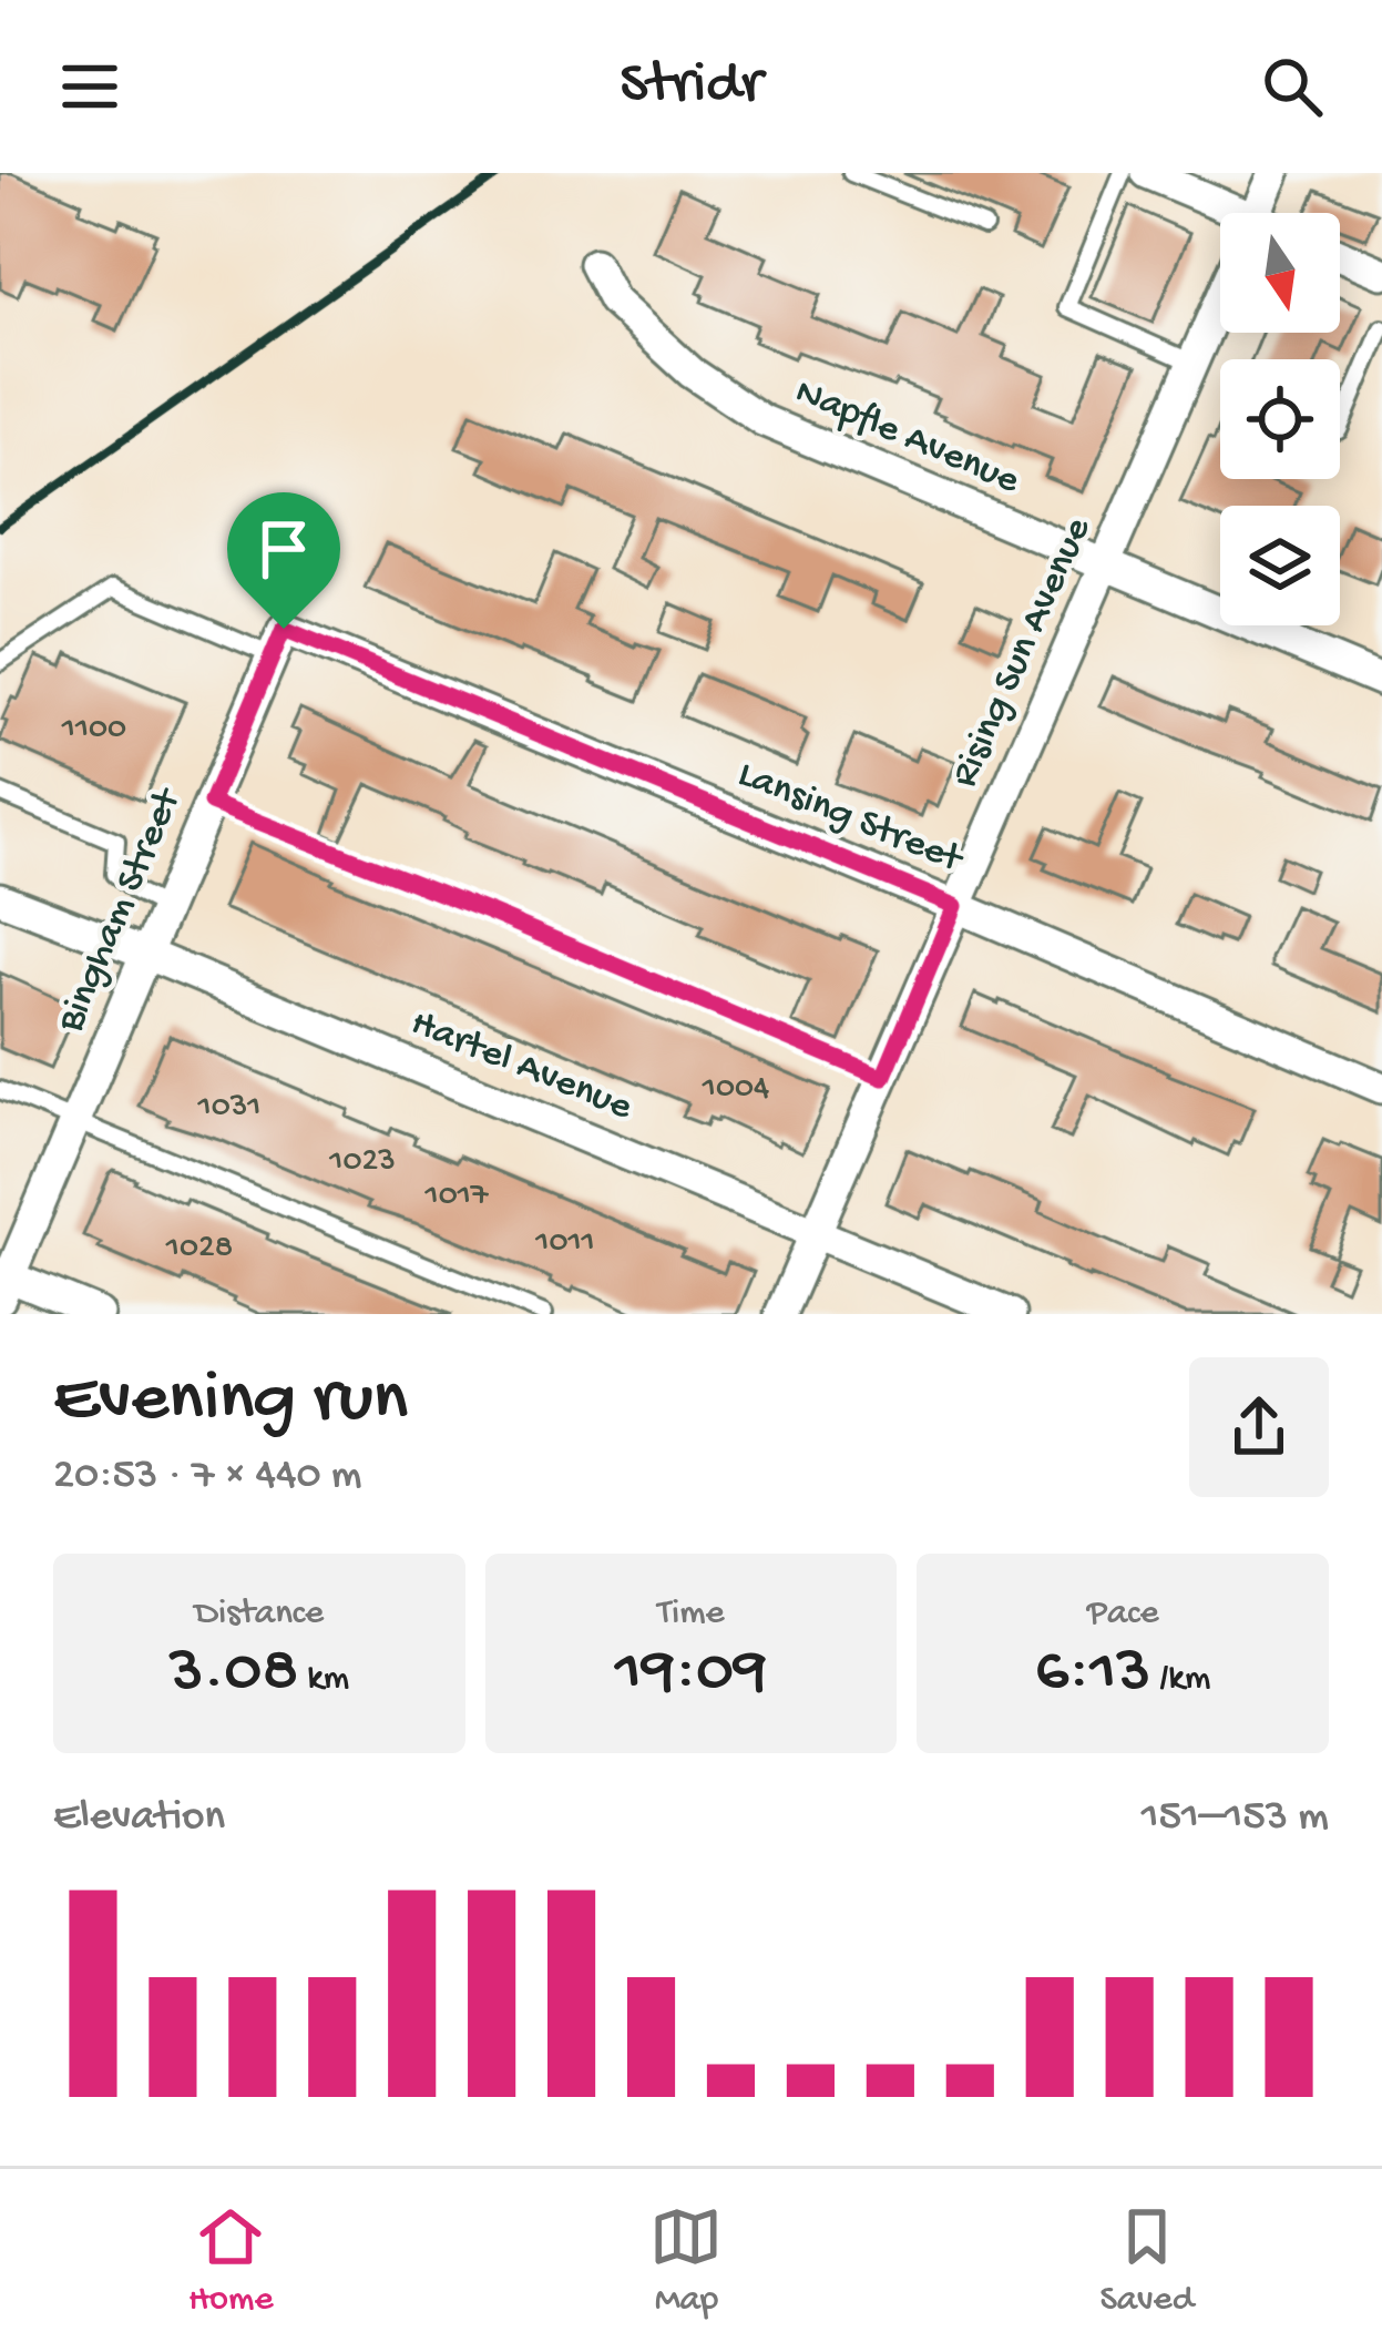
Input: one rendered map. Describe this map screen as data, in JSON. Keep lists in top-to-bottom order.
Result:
{
  "streets": {
    "street": [
      "Napfle Avenue",
      "Rising Sun Avenue",
      "Lansing Street",
      "Bingham Street",
      "Hartel Avenue"
    ]
  },
  "crossings": [
    ["Napfle Avenue", "Rising Sun Avenue"],
    ["Rising Sun Avenue", "Lansing Street"],
    ["Rising Sun Avenue", "Hartel Avenue"],
    ["Lansing Street", "Bingham Street"],
    ["Bingham Street", "Hartel Avenue"]
  ],
  "house_numbers": [
    "1100",
    "1004",
    "1031",
    "1023",
    "1017",
    "1011",
    "1028"
  ],
  "north": "bottom",
  "page": {
    "header": "Stridr",
    "heading": ["Evening run", "20:53 · 7 × 440 m"],
    "stats": [
      ["Distance", "3.08 km"],
      ["Time", "19:09"],
      ["Pace", "6:13 /km"]
    ],
    "chart": ["Elevation", "151–153 m"],
    "tabs": ["Home", "Map", "Saved"]
  }
}
